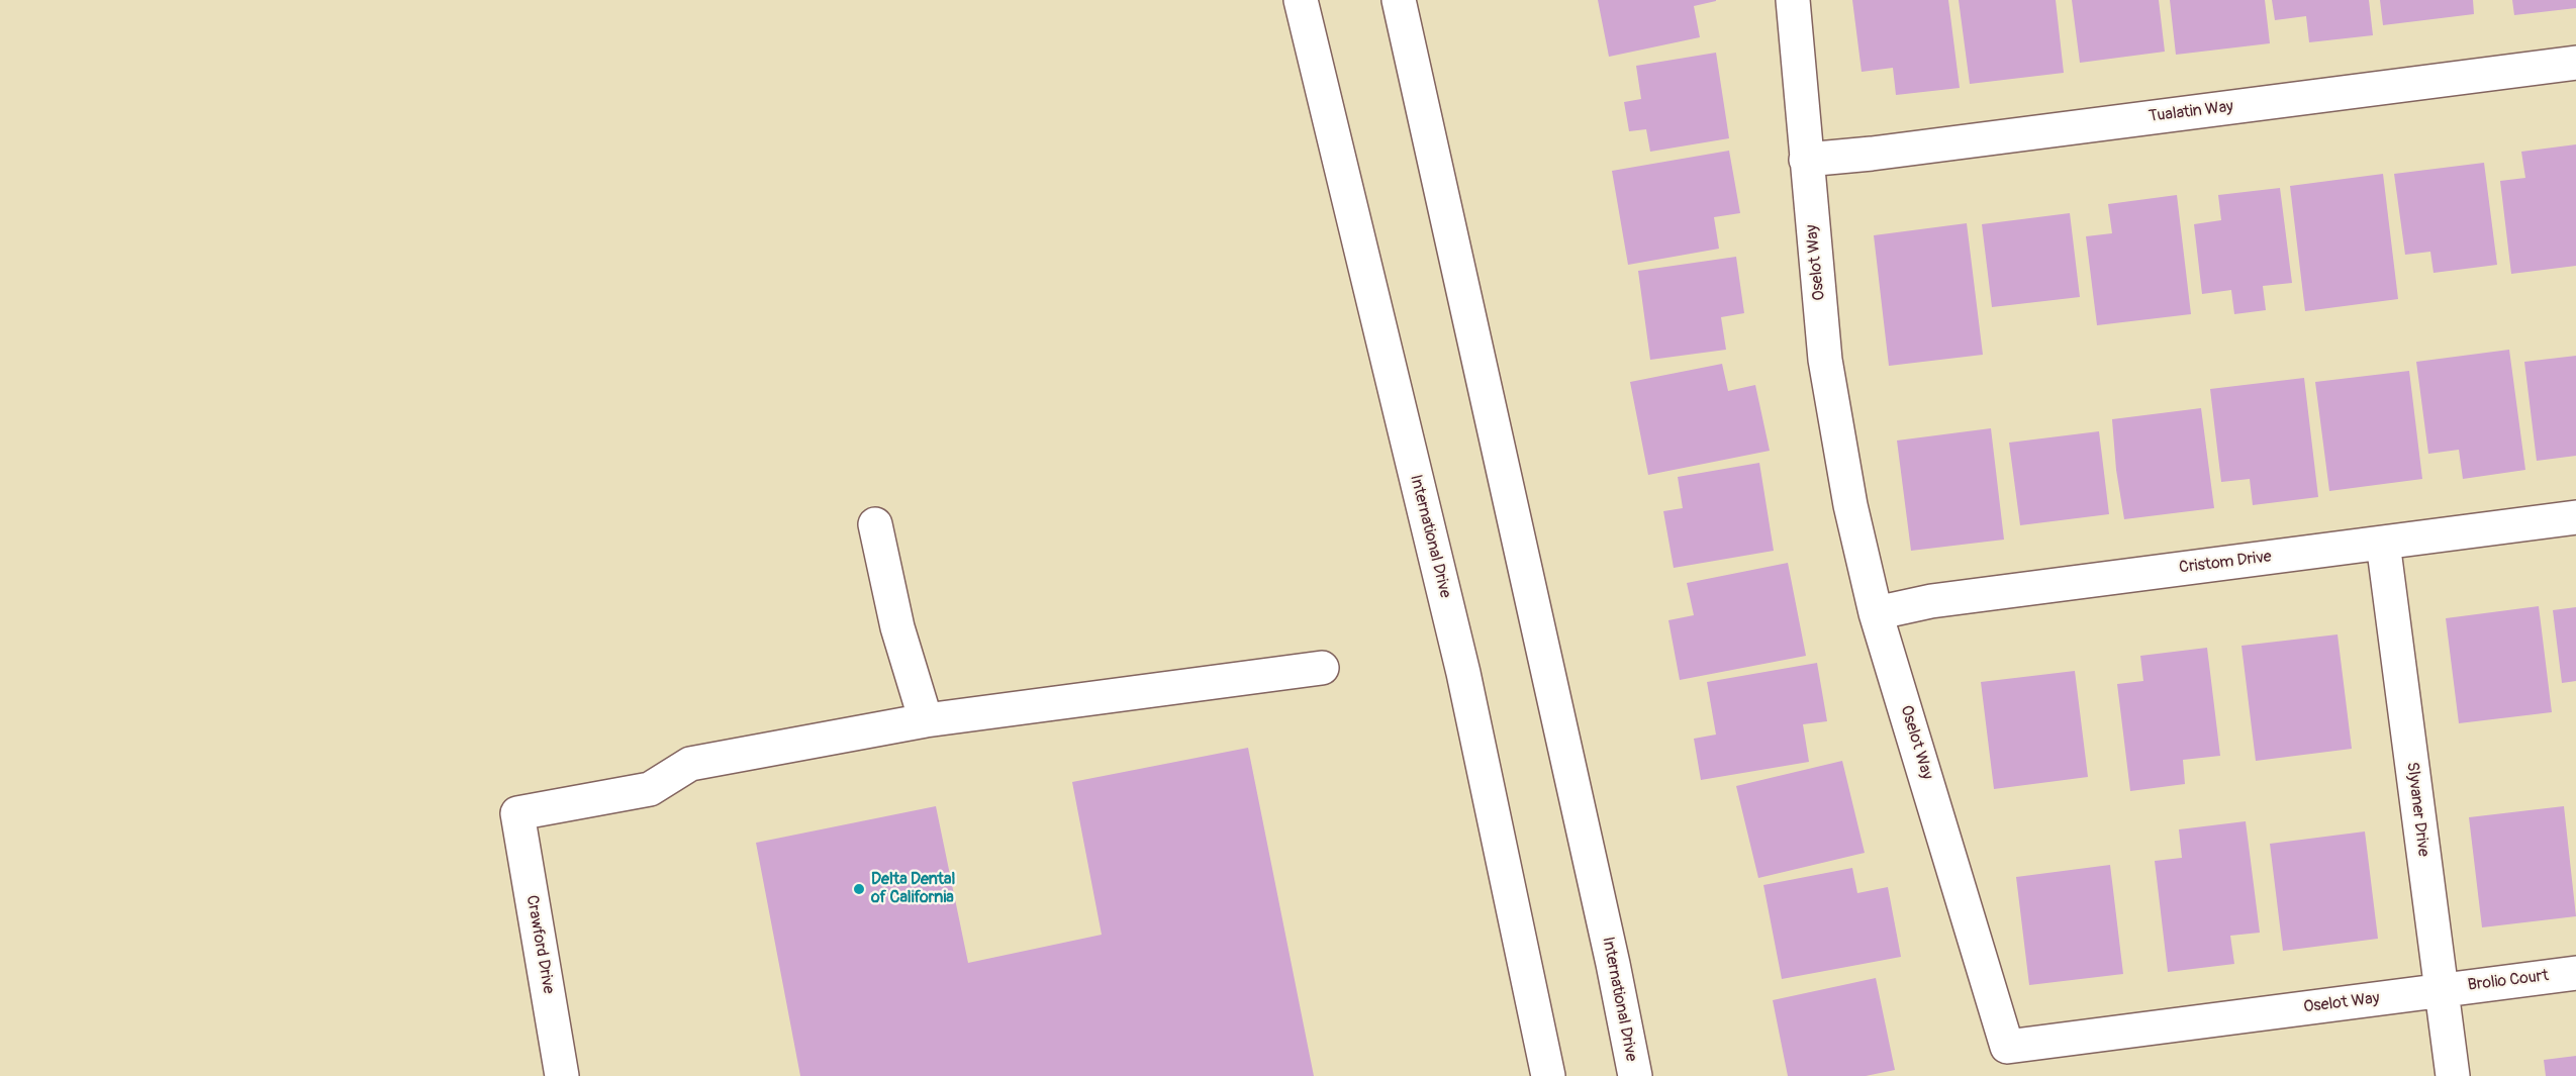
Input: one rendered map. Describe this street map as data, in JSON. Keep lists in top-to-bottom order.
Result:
{
  "streets": {
    "street": [
      "Tualatin Way",
      "Oselot Way",
      "International Drive",
      "Cristom Drive",
      "Slyvaner Drive",
      "Crawford Drive",
      "Brolio Court"
    ]
  },
  "crossings": [
    ["Tualatin Way", "Oselot Way"],
    ["Oselot Way", "Cristom Drive"],
    ["Oselot Way", "Slyvaner Drive"],
    ["Oselot Way", "Brolio Court"],
    ["Cristom Drive", "Slyvaner Drive"],
    ["Slyvaner Drive", "Brolio Court"]
  ],
  "places": ["Delta Dental of California"]
}
